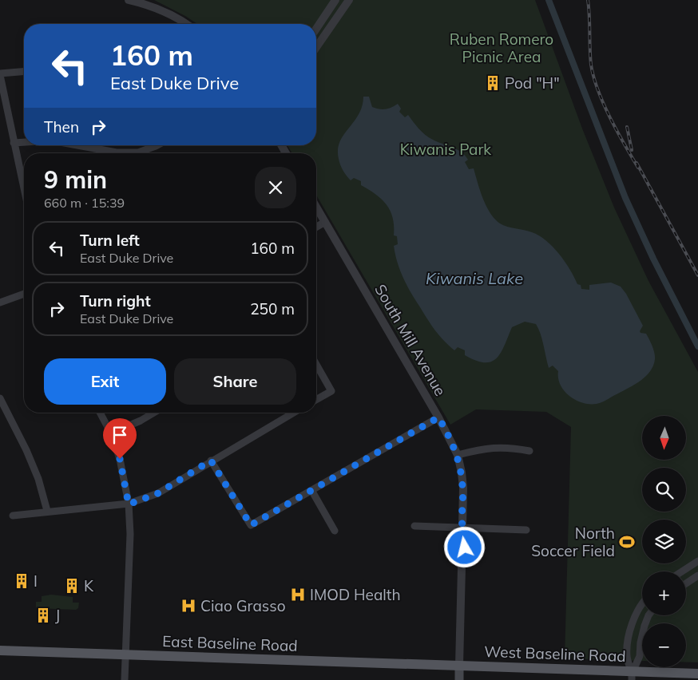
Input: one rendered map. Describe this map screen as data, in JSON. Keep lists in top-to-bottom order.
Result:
{
  "streets": {
    "main road": ["South Mill Avenue", "East Baseline Road", "West Baseline Road"]
  },
  "crossings": [
    ["South Mill Avenue", "East Baseline Road"],
    ["South Mill Avenue", "West Baseline Road"],
    ["East Baseline Road", "West Baseline Road"]
  ],
  "water": ["Kiwanis Lake"],
  "parks": ["Ruben Romero Picnic Area", "Kiwanis Park"],
  "places": {
    "building": [
      "Pod \"H\"",
      "I",
      "K",
      "J"
    ],
    "sports": ["North Soccer Field"],
    "hospital": ["IMOD Health", "Ciao Grasso"]
  },
  "north": "bottom",
  "page": {
    "turn": ["160 m", "East Duke Drive"],
    "then": "Then",
    "heading": ["9 min", "660 m · 15:39"],
    "list": [
      {
        "name": "Turn left",
        "note": "East Duke Drive",
        "value": "160 m"
      },
      {
        "name": "Turn right",
        "note": "East Duke Drive",
        "value": "250 m"
      }
    ],
    "buttons": ["Exit", "Share"],
    "map_buttons": ["+", "−"]
  }
}
